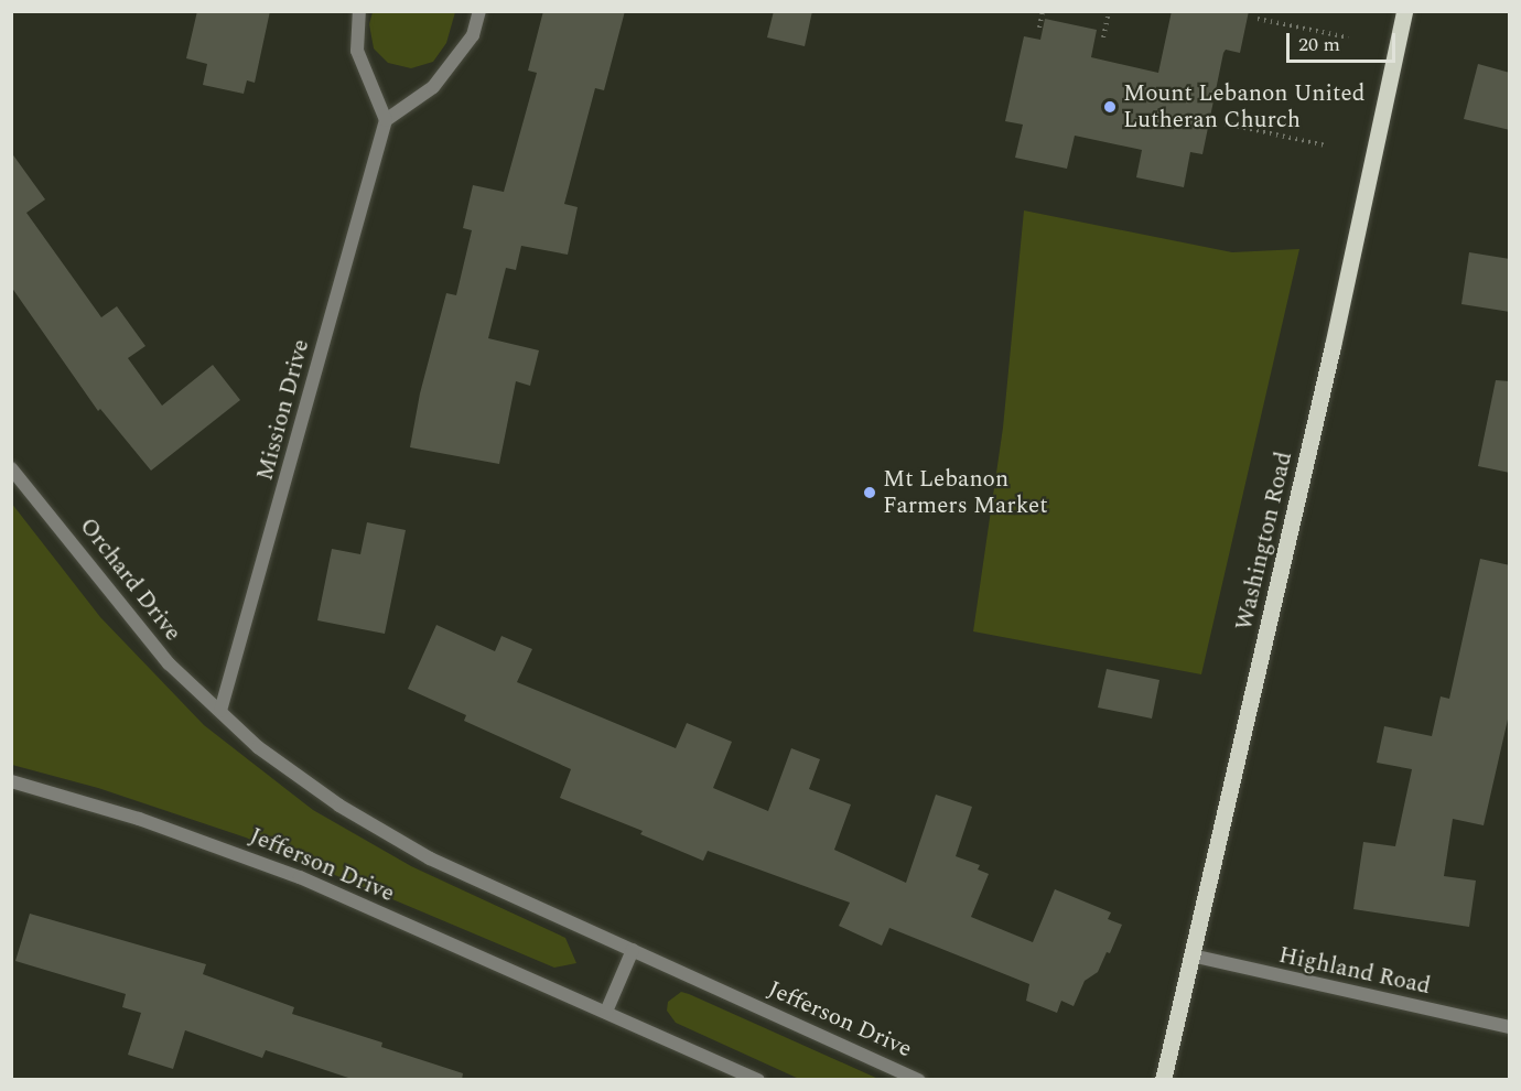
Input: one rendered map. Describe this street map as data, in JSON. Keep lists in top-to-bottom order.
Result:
{
  "streets": {
    "main road": ["Washington Road"],
    "street": [
      "Mission Drive",
      "Orchard Drive",
      "Jefferson Drive",
      "Highland Road"
    ]
  },
  "crossings": [
    ["Mission Drive", "Orchard Drive"],
    ["Mission Drive", "Jefferson Drive"],
    ["Washington Road", "Highland Road"],
    ["Orchard Drive", "Jefferson Drive"]
  ],
  "places": ["Mount Lebanon United Lutheran Church", "Mt Lebanon Farmers Market"],
  "scale_bar": "20 m"
}
